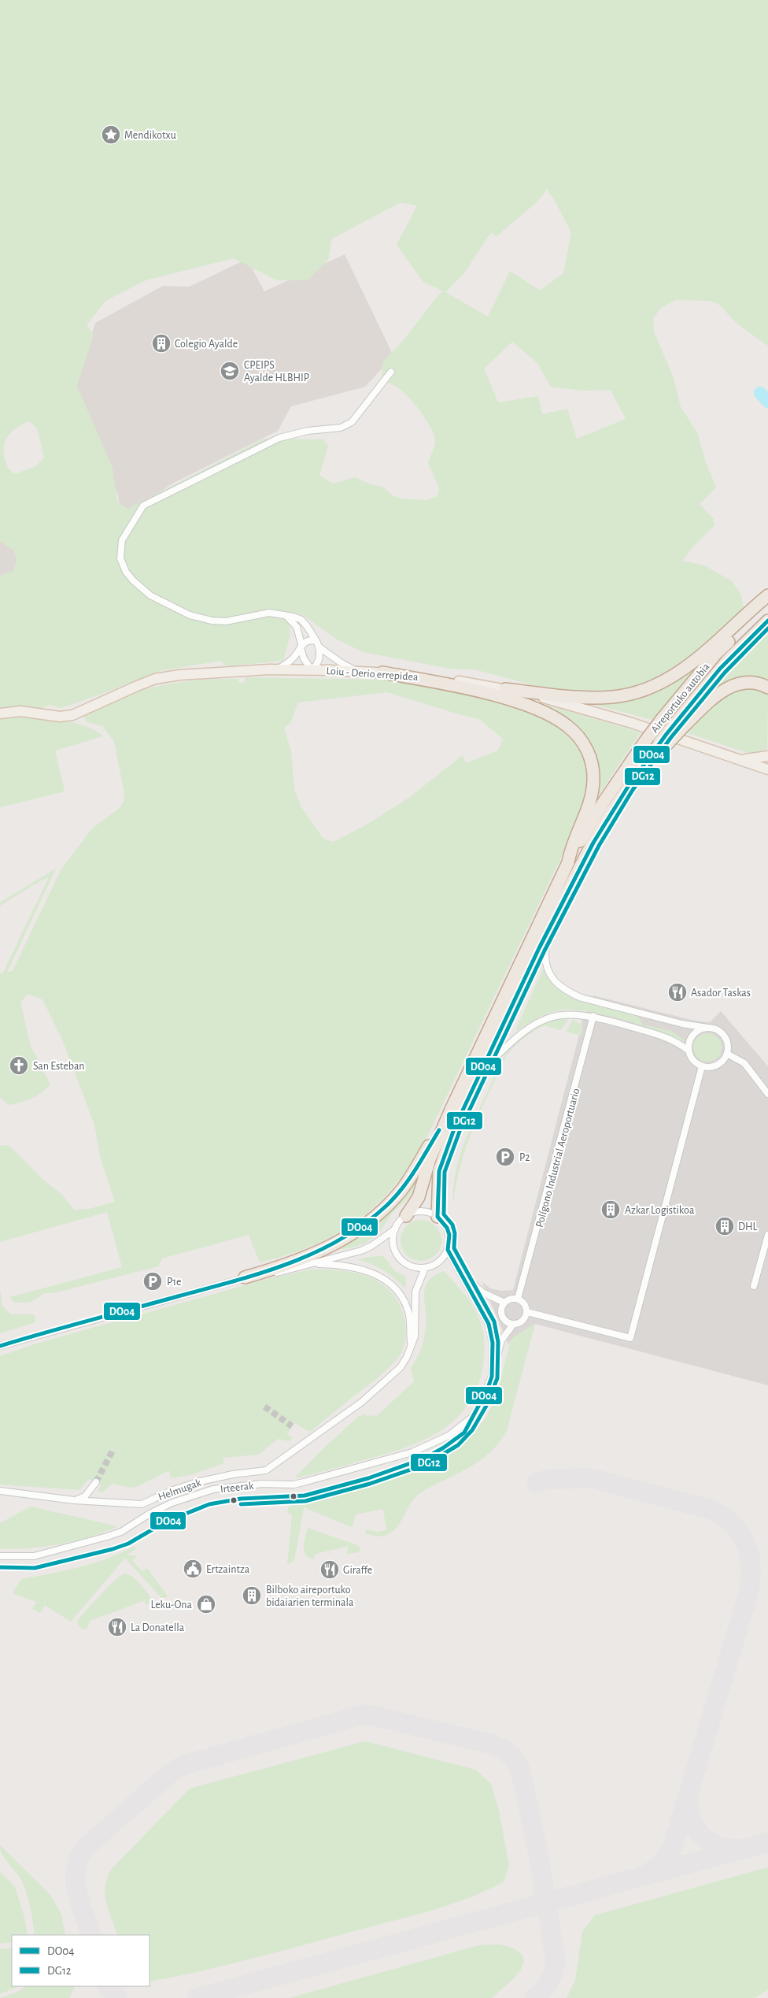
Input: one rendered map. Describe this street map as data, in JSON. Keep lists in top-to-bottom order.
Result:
{
  "streets": {
    "highway": ["Aireportuko autobia"],
    "main road": ["Loiu - Derio errepidea"],
    "street": ["Polígono Industrial Aeroportuario", "Irteerak", "Helmugak"]
  },
  "places": {
    "place": ["Mendikotxu"],
    "building": [
      "Colegio Ayalde",
      "Azkar Logistikoa",
      "DHL",
      "Bilboko aireportuko bidaiarien terminala"
    ],
    "school or university": ["CPEIPS Ayalde HLBHIP"],
    "restaurant": ["Asador Taskas", "Giraffe", "La Donatella"],
    "church": ["San Esteban"],
    "parking": ["P2", "P1e"],
    "public building": ["Ertzaintza"],
    "shop": ["Leku-Ona"]
  },
  "lines": ["transit line DO04", "transit line DG12"],
  "legend": ["DO04", "DG12"]
}
